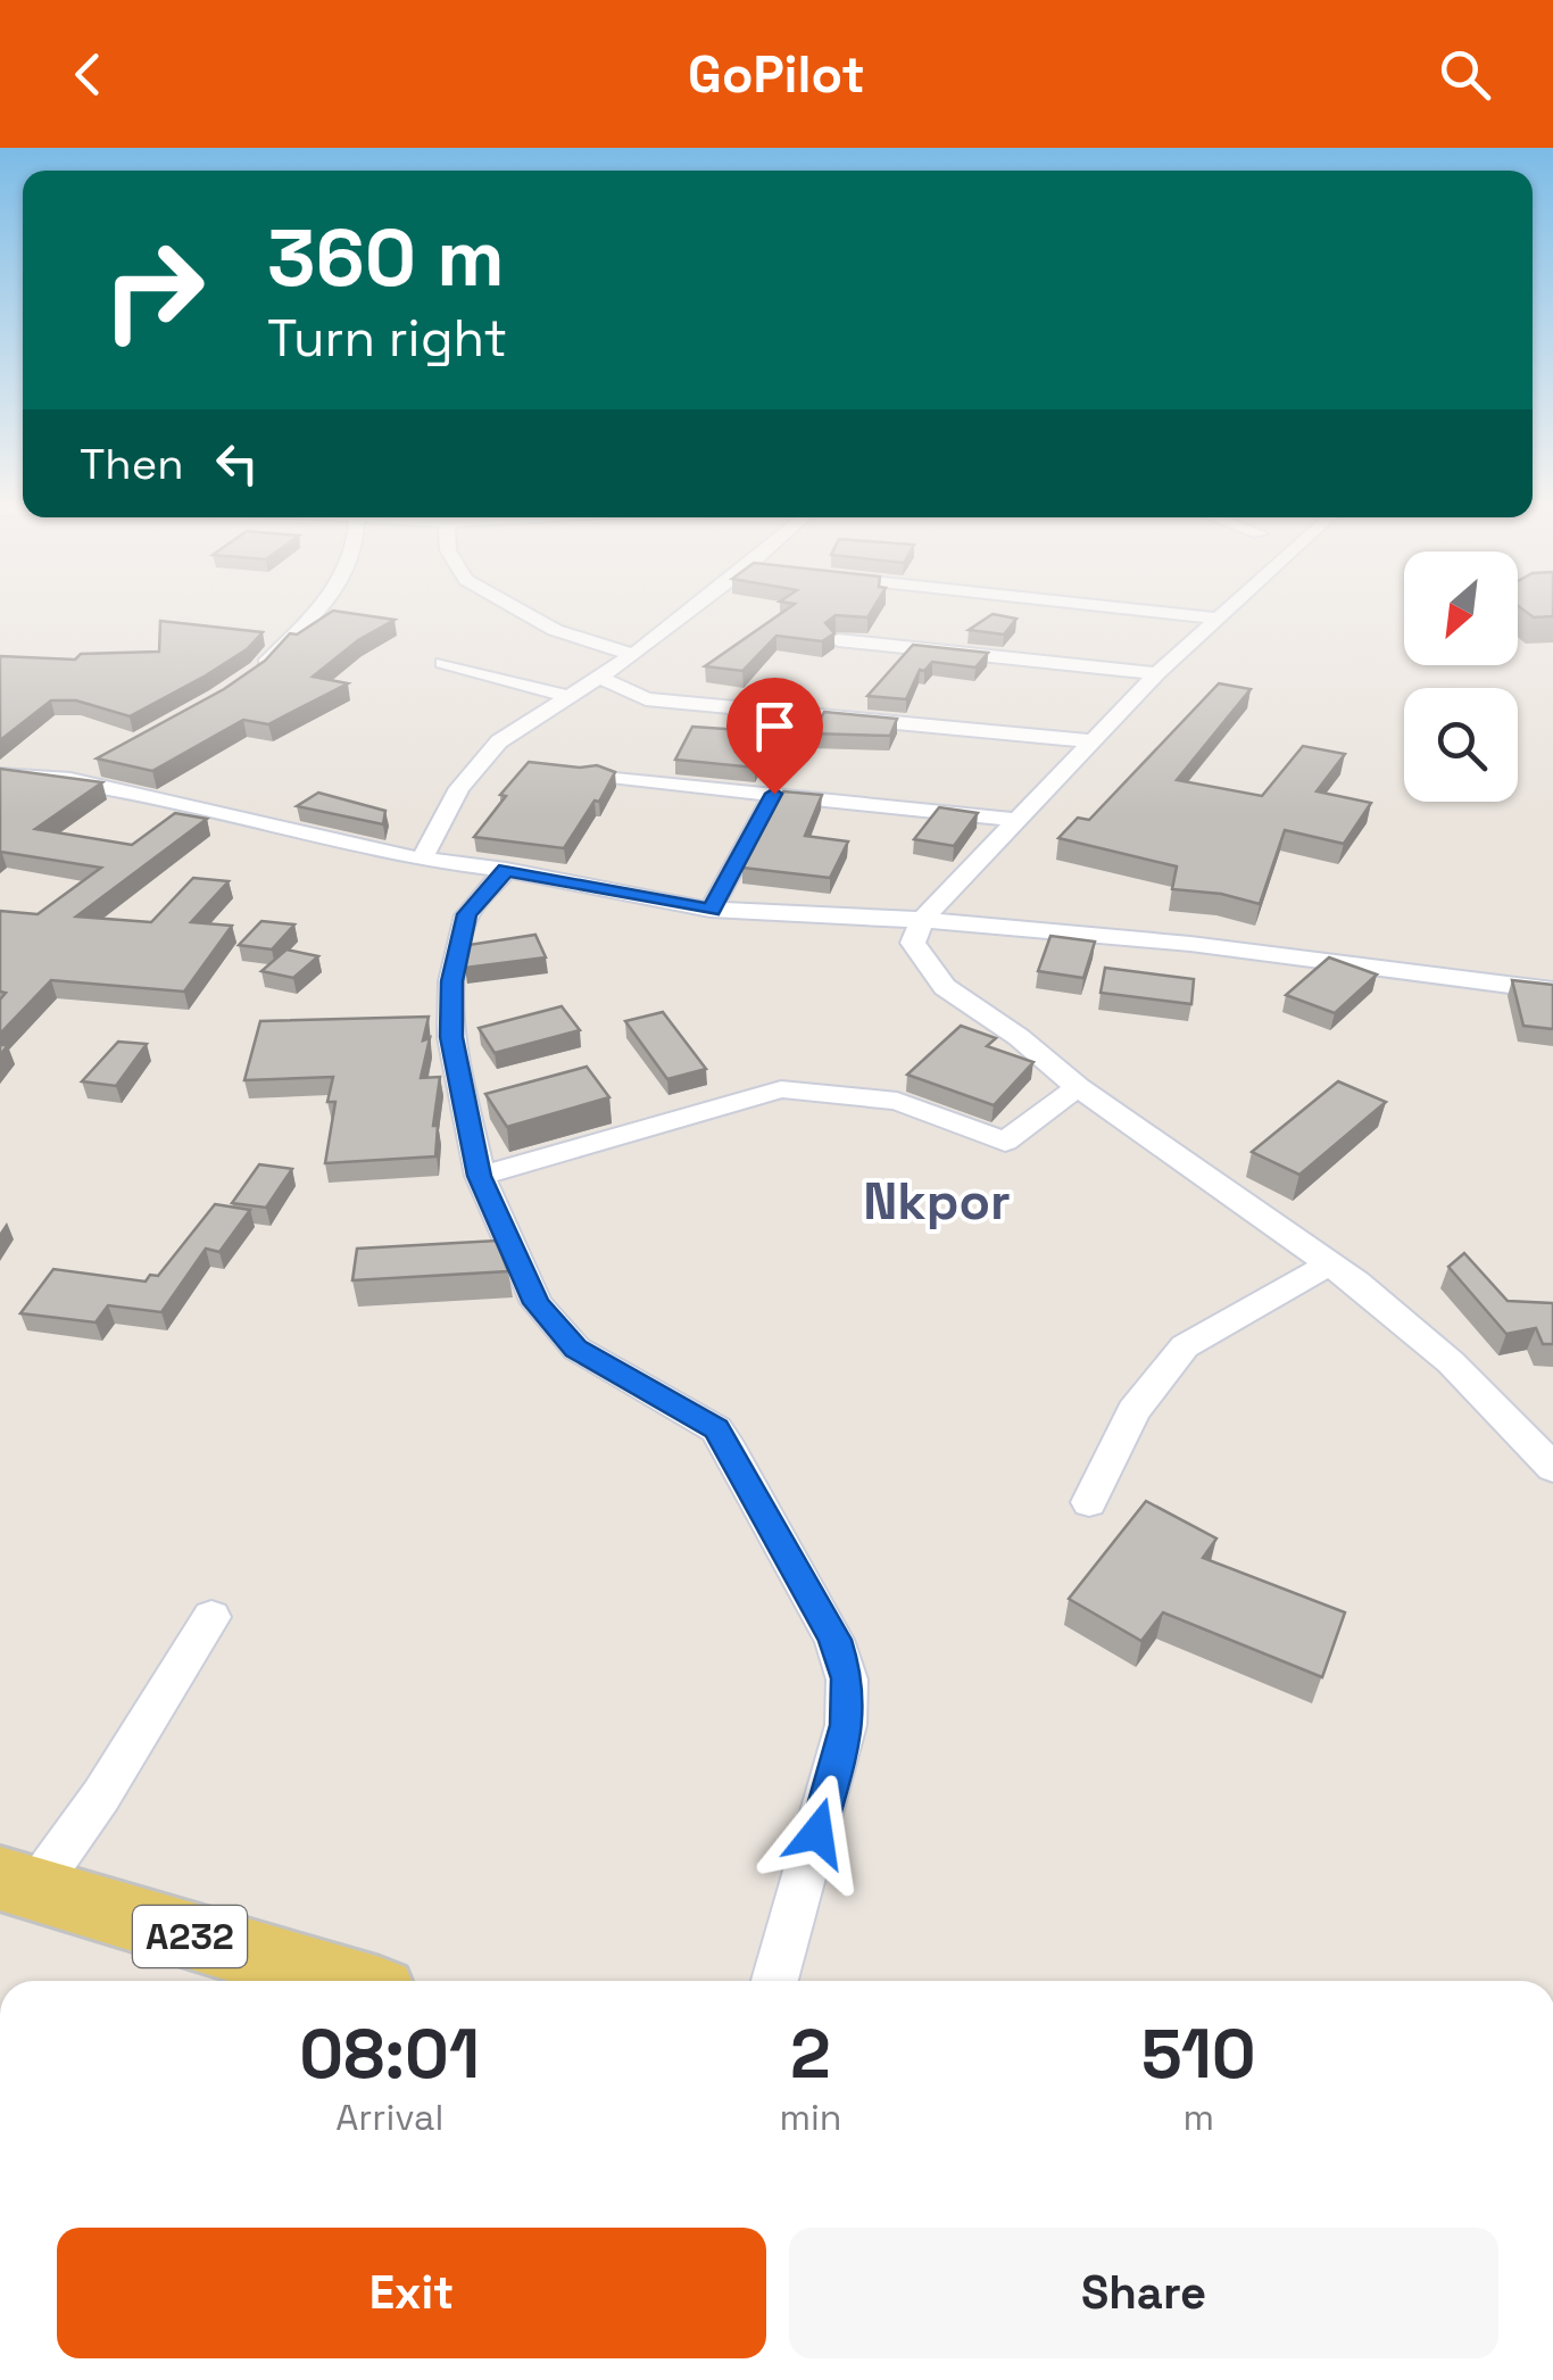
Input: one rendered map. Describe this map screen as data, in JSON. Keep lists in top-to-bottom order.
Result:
{
  "streets": {
    "main road": ["A232"]
  },
  "districts": ["Nkpor"],
  "north": "bottom left",
  "page": {
    "header": "GoPilot",
    "turn": ["360 m", "Turn right"],
    "then": "Then",
    "eta": [
      "08:01",
      "Arrival",
      "2",
      "min",
      "510",
      "m"
    ],
    "buttons": ["Exit", "Share"]
  }
}
